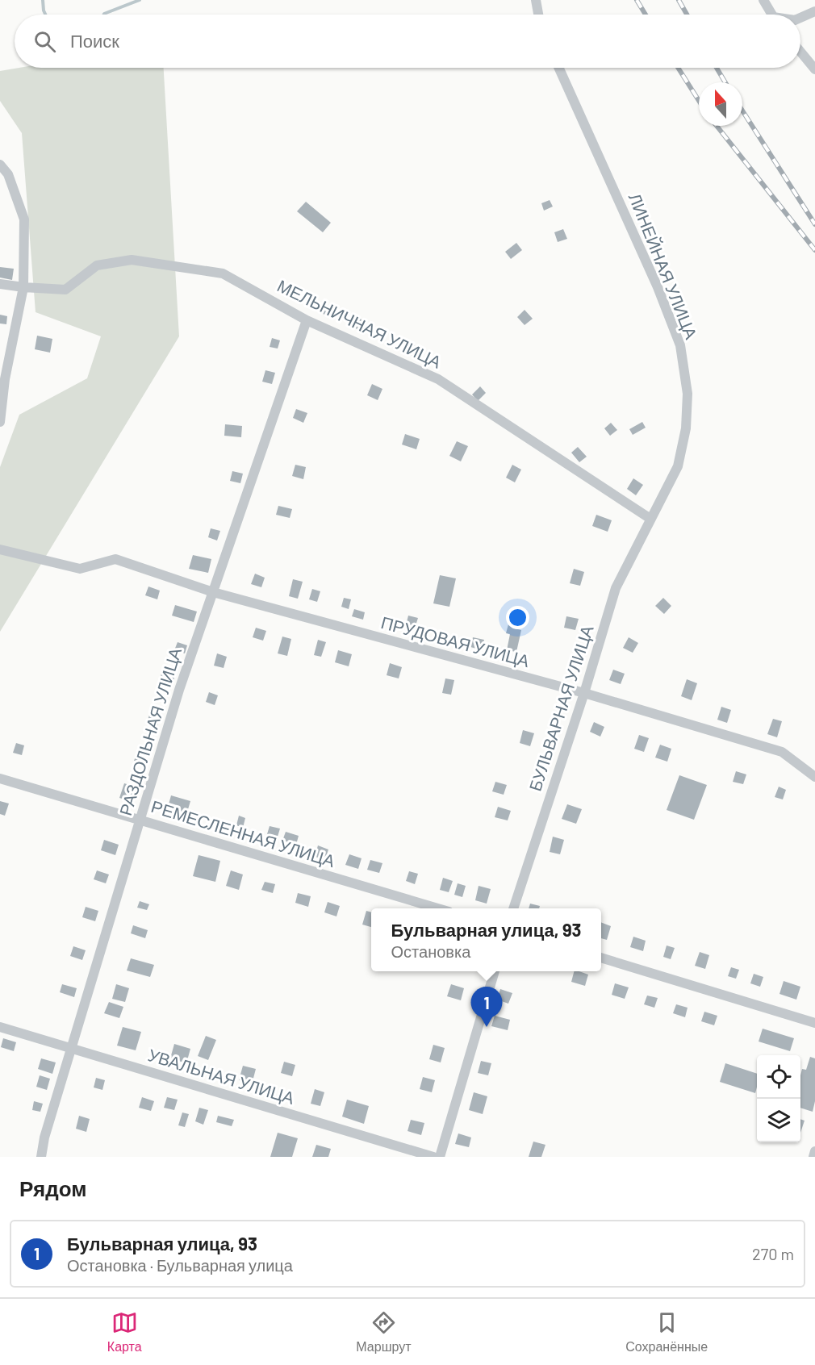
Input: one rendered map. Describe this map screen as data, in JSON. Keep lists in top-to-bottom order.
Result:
{
  "streets": {
    "street": [
      "ЛИНЕЙНАЯ УЛИЦА",
      "МЕЛЬНИЧНАЯ УЛИЦА",
      "ПРУДОВАЯ УЛИЦА",
      "БУЛЬВАРНАЯ УЛИЦА",
      "РАЗДОЛЬНАЯ УЛИЦА",
      "РЕМЕСЛЕННАЯ УЛИЦА",
      "УВАЛЬНАЯ УЛИЦА"
    ]
  },
  "crossings": [
    ["ЛИНЕЙНАЯ УЛИЦА", "МЕЛЬНИЧНАЯ УЛИЦА"],
    ["ЛИНЕЙНАЯ УЛИЦА", "БУЛЬВАРНАЯ УЛИЦА"],
    ["МЕЛЬНИЧНАЯ УЛИЦА", "БУЛЬВАРНАЯ УЛИЦА"],
    ["МЕЛЬНИЧНАЯ УЛИЦА", "РАЗДОЛЬНАЯ УЛИЦА"],
    ["ПРУДОВАЯ УЛИЦА", "БУЛЬВАРНАЯ УЛИЦА"],
    ["ПРУДОВАЯ УЛИЦА", "РАЗДОЛЬНАЯ УЛИЦА"],
    ["РАЗДОЛЬНАЯ УЛИЦА", "РЕМЕСЛЕННАЯ УЛИЦА"],
    ["РАЗДОЛЬНАЯ УЛИЦА", "УВАЛЬНАЯ УЛИЦА"]
  ],
  "north": "top",
  "page": {
    "search": "Поиск",
    "popup": ["Бульварная улица, 93", "Остановка"],
    "pins": "1",
    "heading": "Рядом",
    "list": [
      {
        "mark": "1",
        "name": "Бульварная улица, 93",
        "note": "Остановка · Бульварная улица",
        "value": "270 m"
      }
    ],
    "nav": ["Карта", "Маршрут", "Сохранённые"]
  }
}
